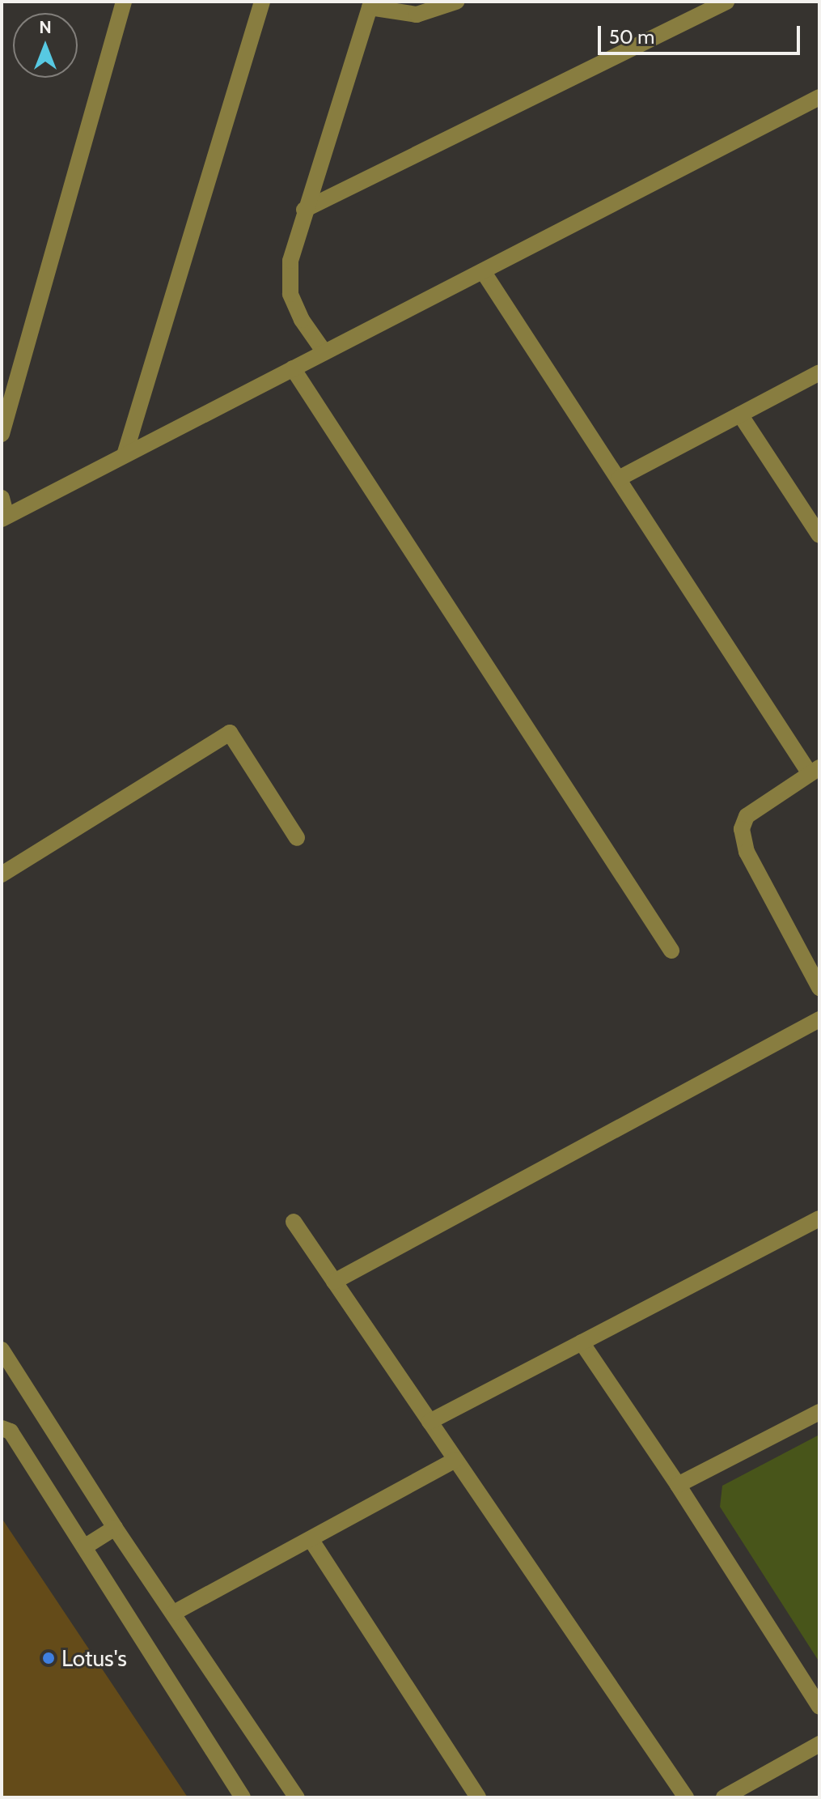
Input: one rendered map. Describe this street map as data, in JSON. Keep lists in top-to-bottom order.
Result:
{
  "places": ["Lotus's"],
  "scale_bar": "50 m",
  "north": "top"
}
